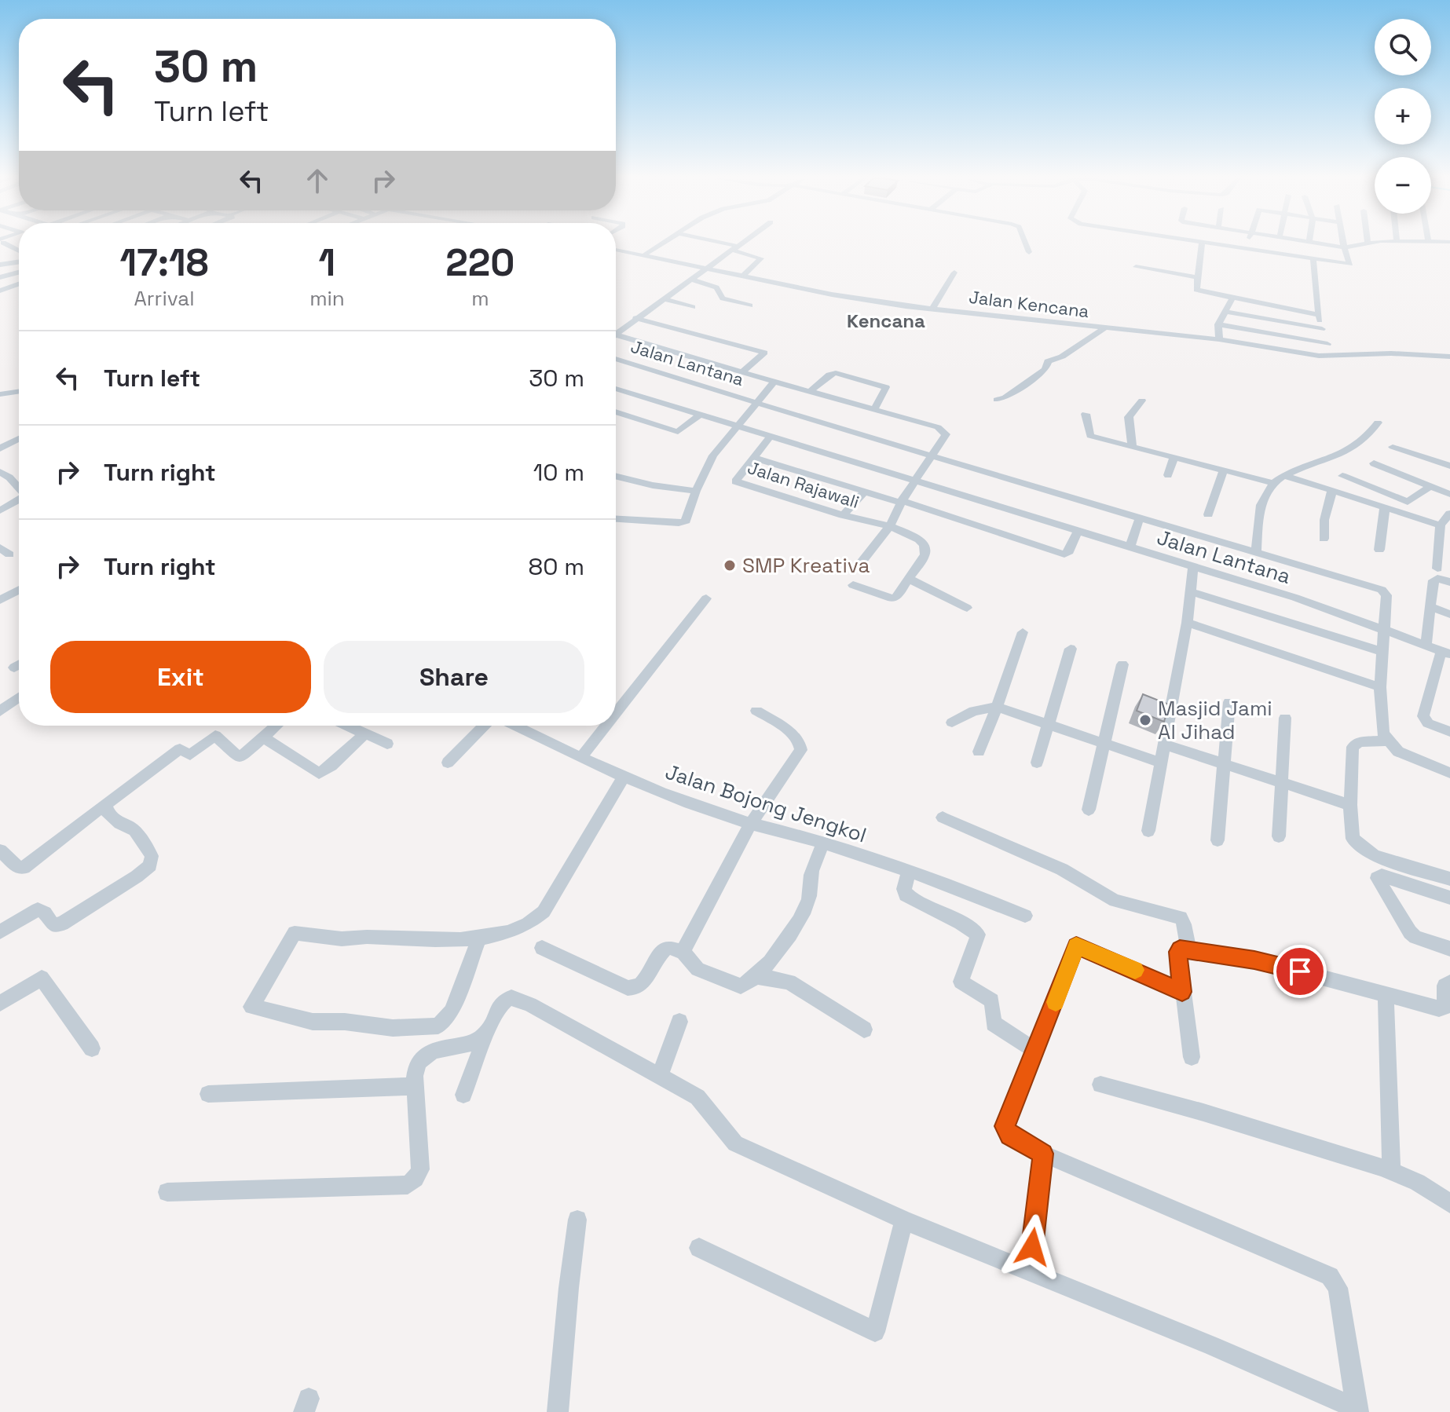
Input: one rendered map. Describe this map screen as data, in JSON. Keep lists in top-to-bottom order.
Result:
{
  "streets": {
    "street": [
      "Jalan Kencana",
      "Jalan Lantana",
      "Jalan Rajawali",
      "Jalan Bojong Jengkol"
    ]
  },
  "crossings": [
    ["Jalan Lantana", "Jalan Rajawali"]
  ],
  "districts": ["Kencana"],
  "places": ["SMP Kreativa", "Masjid Jami Al Jihad"],
  "page": {
    "map_buttons": ["+", "−"],
    "turn": ["30 m", "Turn left"],
    "eta": [
      "17:18",
      "Arrival",
      "1",
      "min",
      "220",
      "m"
    ],
    "list": [
      {
        "name": "Turn left",
        "value": "30 m"
      },
      {
        "name": "Turn right",
        "value": "10 m"
      },
      {
        "name": "Turn right",
        "value": "80 m"
      }
    ],
    "buttons": ["Exit", "Share"]
  }
}
